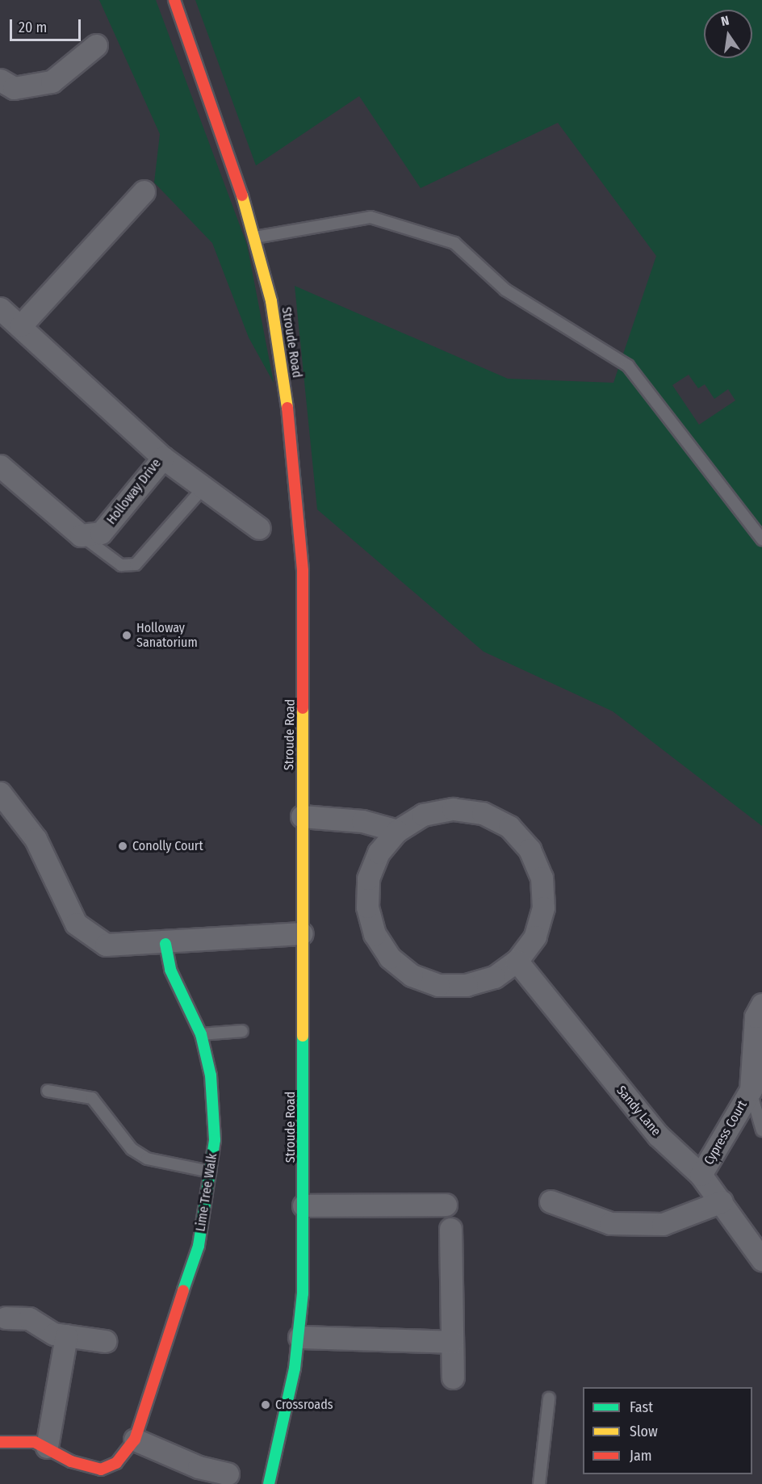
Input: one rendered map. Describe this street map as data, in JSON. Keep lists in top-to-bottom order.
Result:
{
  "streets": {
    "street": [
      "Stroude Road",
      "Holloway Drive",
      "Sandy Lane",
      "Cypress Court",
      "Lime Tree Walk"
    ]
  },
  "crossings": [
    ["Sandy Lane", "Cypress Court"]
  ],
  "places": ["Holloway Sanatorium", "Conolly Court", "Crossroads"],
  "legend": ["Fast", "Slow", "Jam"],
  "scale_bar": "20 m",
  "north": "top"
}
